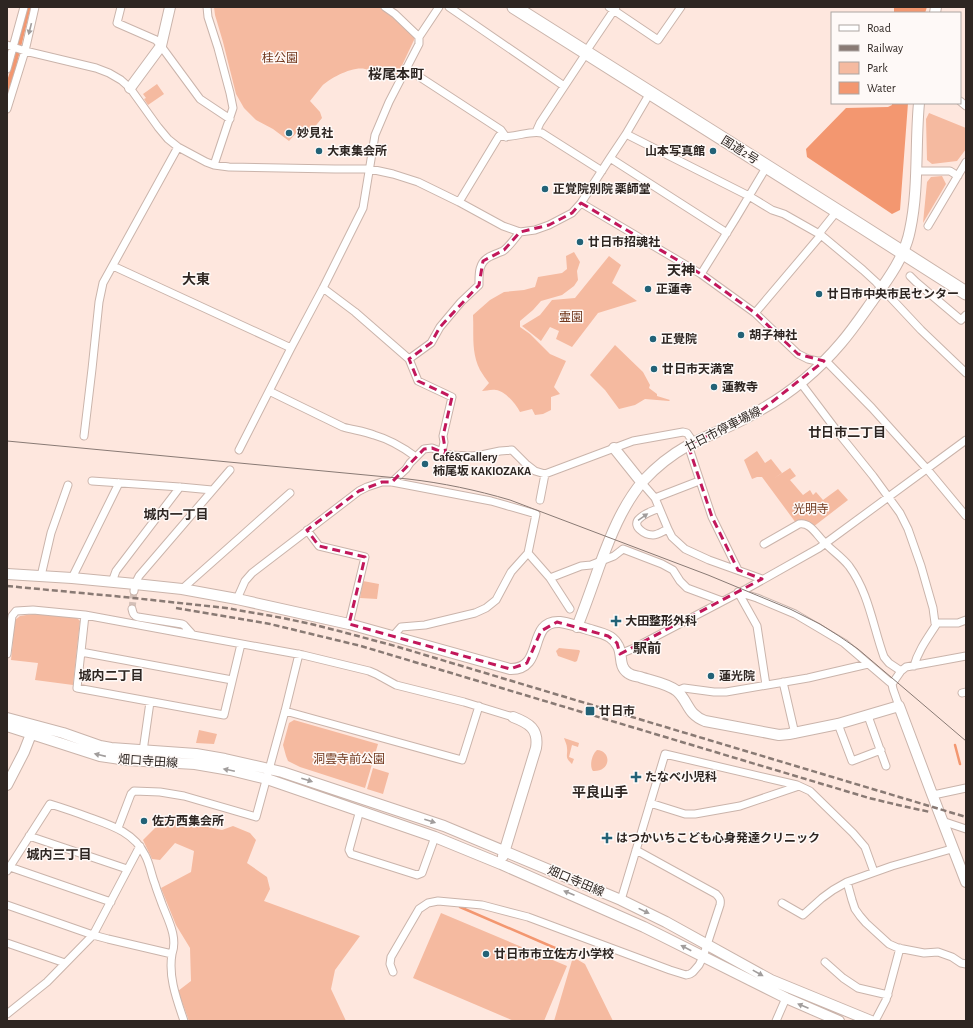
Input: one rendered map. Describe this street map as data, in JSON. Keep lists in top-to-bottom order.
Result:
{
  "streets": {
    "highway": ["国道2号"],
    "street": ["廿日市停車場線", "畑口寺田線"]
  },
  "crossings": [
    ["国道2号", "廿日市停車場線"]
  ],
  "districts": [
    "桜尾本町",
    "天神",
    "大東",
    "廿日市二丁目",
    "城内一丁目",
    "駅前",
    "城内二丁目",
    "平良山手",
    "城内三丁目"
  ],
  "parks": [
    "桂公園",
    "霊園",
    "光明寺",
    "洞雲寺前公園"
  ],
  "places": {
    "other": [
      "妙見社",
      "大東集会所",
      "山本写真館",
      "正覚院別院 薬師堂",
      "廿日市招魂社",
      "正蓮寺",
      "廿日市中央市民センター",
      "胡子神社",
      "正覺院",
      "廿日市天満宮",
      "蓮教寺",
      "Café&Gallery 柿尾坂 KAKIOZAKA",
      "蓮光院",
      "佐方西集会所",
      "廿日市市立佐方小学校"
    ],
    "health": ["大田整形外科", "たなべ小児科", "はつかいちこども心身発達クリニック"],
    "transit": ["廿日市"]
  },
  "legend": [
    "Road",
    "Railway",
    "Park",
    "Water"
  ]
}
